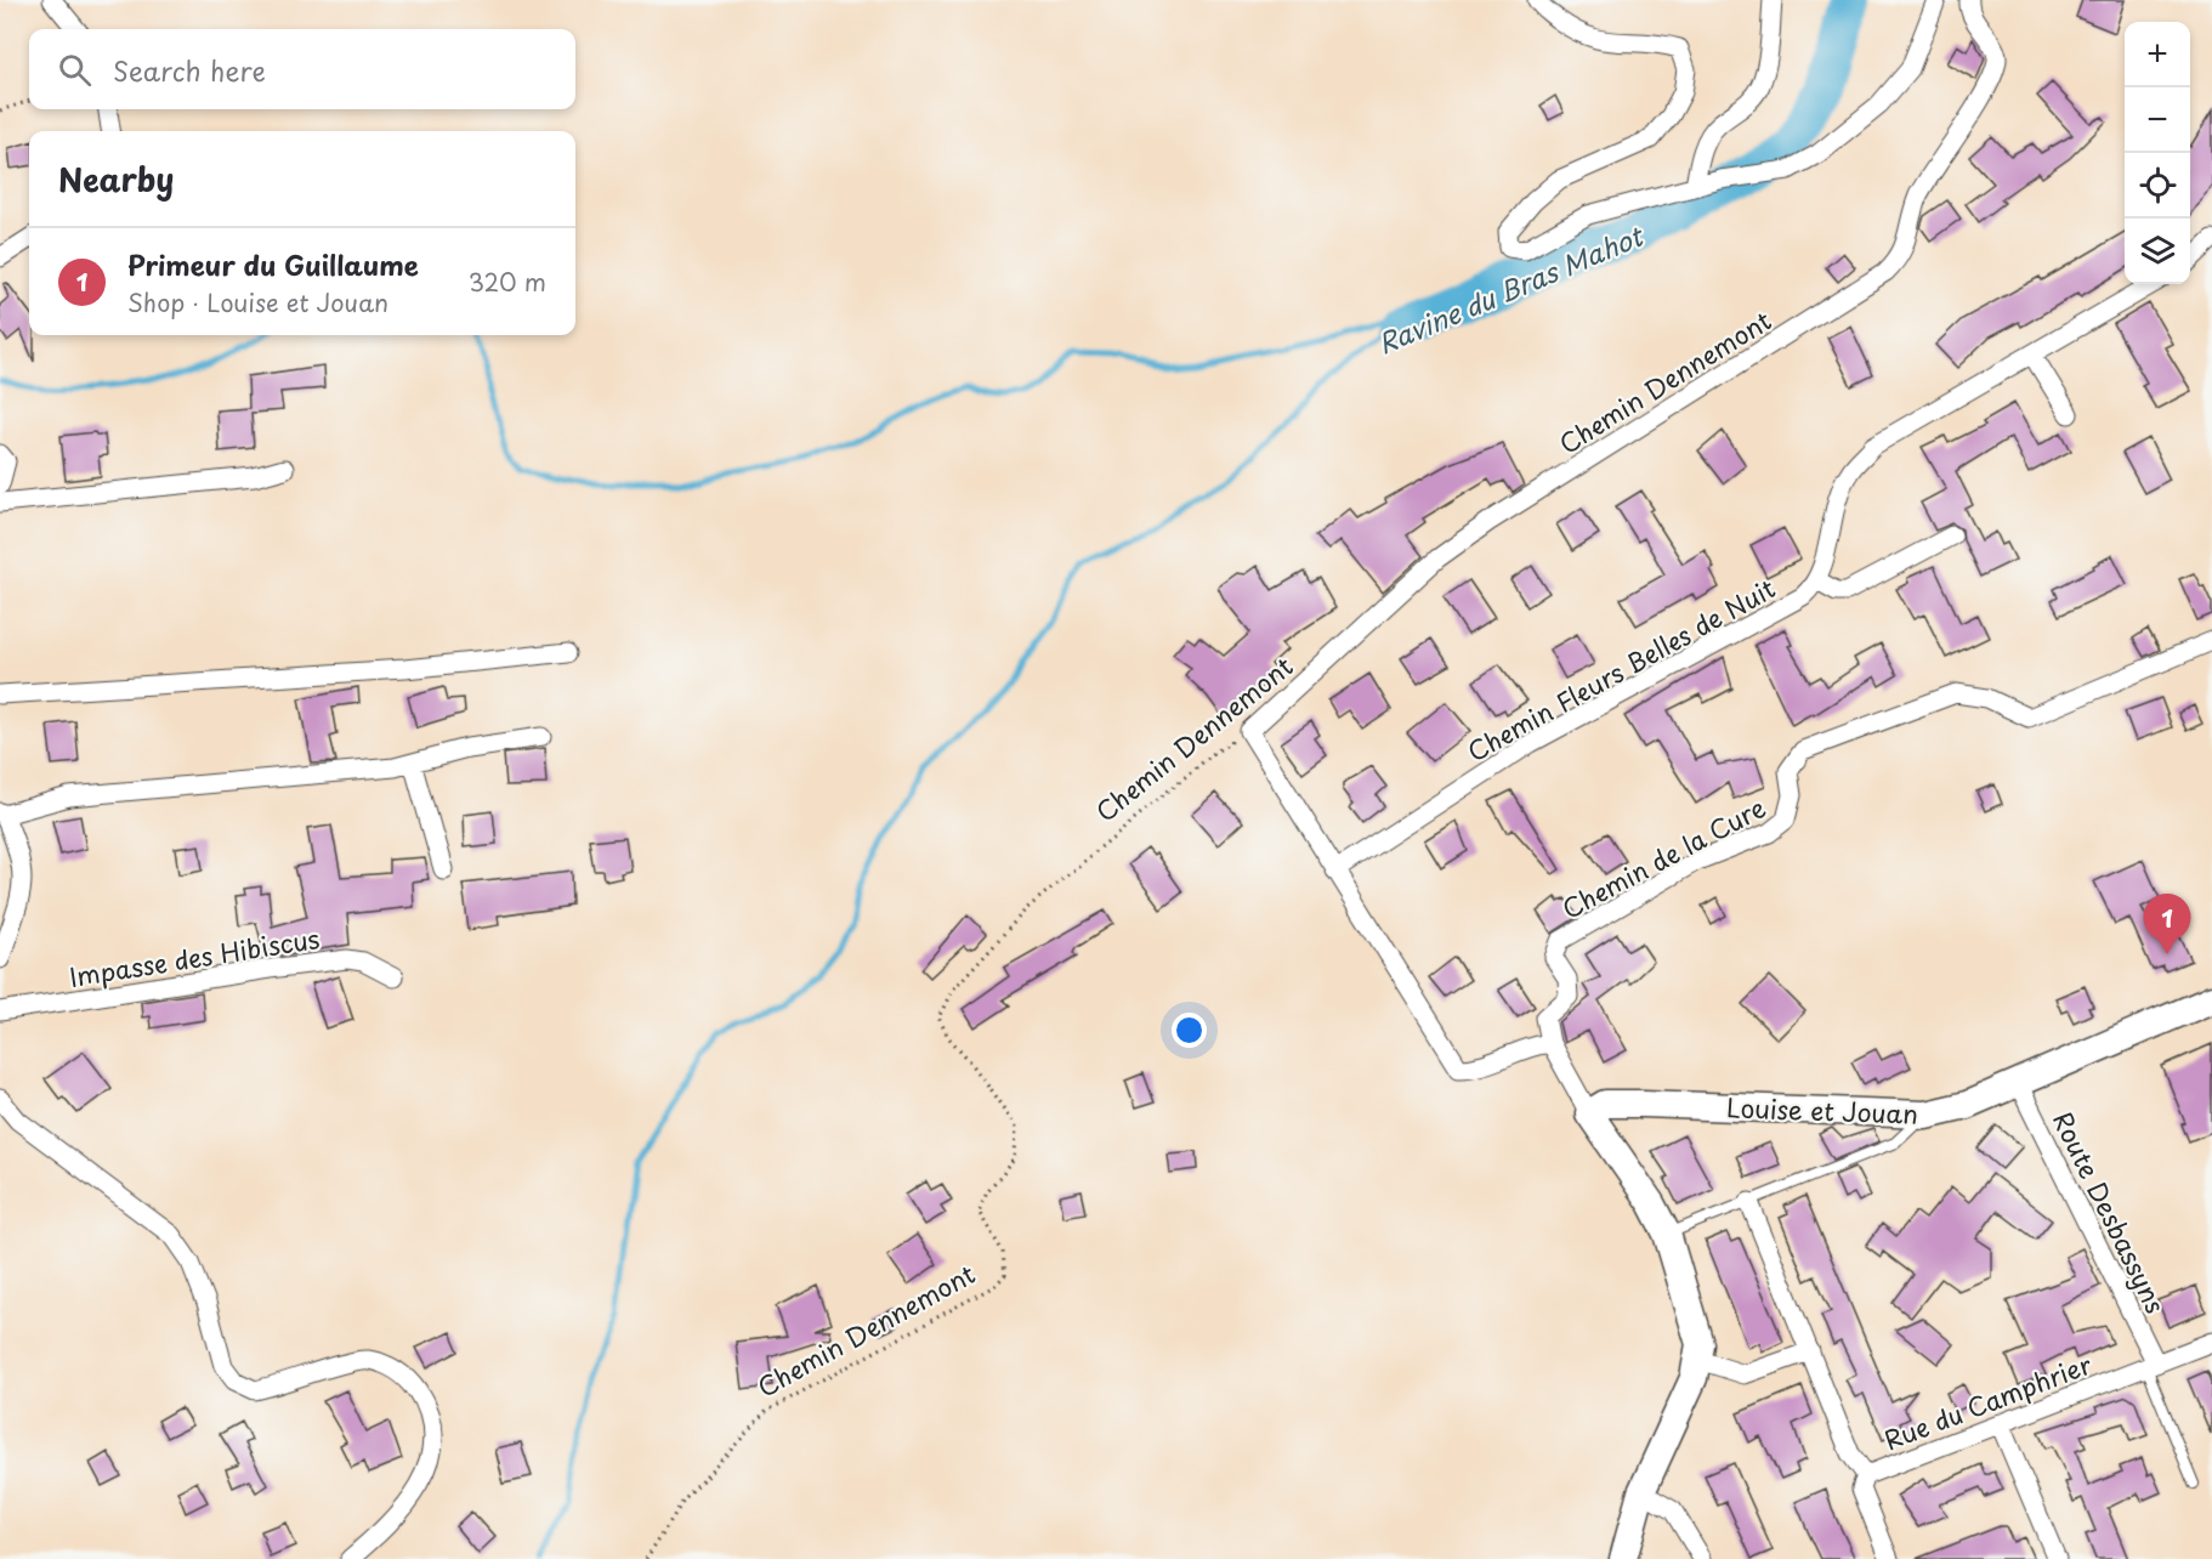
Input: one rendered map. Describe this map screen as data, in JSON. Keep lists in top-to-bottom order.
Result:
{
  "streets": {
    "main road": ["Louise et Jouan"],
    "street": [
      "Chemin Dennemont",
      "Chemin Fleurs Belles de Nuit",
      "Chemin de la Cure",
      "Impasse des Hibiscus",
      "Route Desbassyns",
      "Rue du Camphrier"
    ]
  },
  "crossings": [
    ["Louise et Jouan", "Route Desbassyns"],
    ["Route Desbassyns", "Rue du Camphrier"]
  ],
  "water": ["Ravine du Bras Mahot"],
  "page": {
    "map_buttons": ["+", "−"],
    "search": "Search here",
    "heading": "Nearby",
    "list": [
      {
        "mark": "1",
        "name": "Primeur du Guillaume",
        "note": "Shop · Louise et Jouan",
        "value": "320 m"
      }
    ],
    "pins": "1"
  }
}
